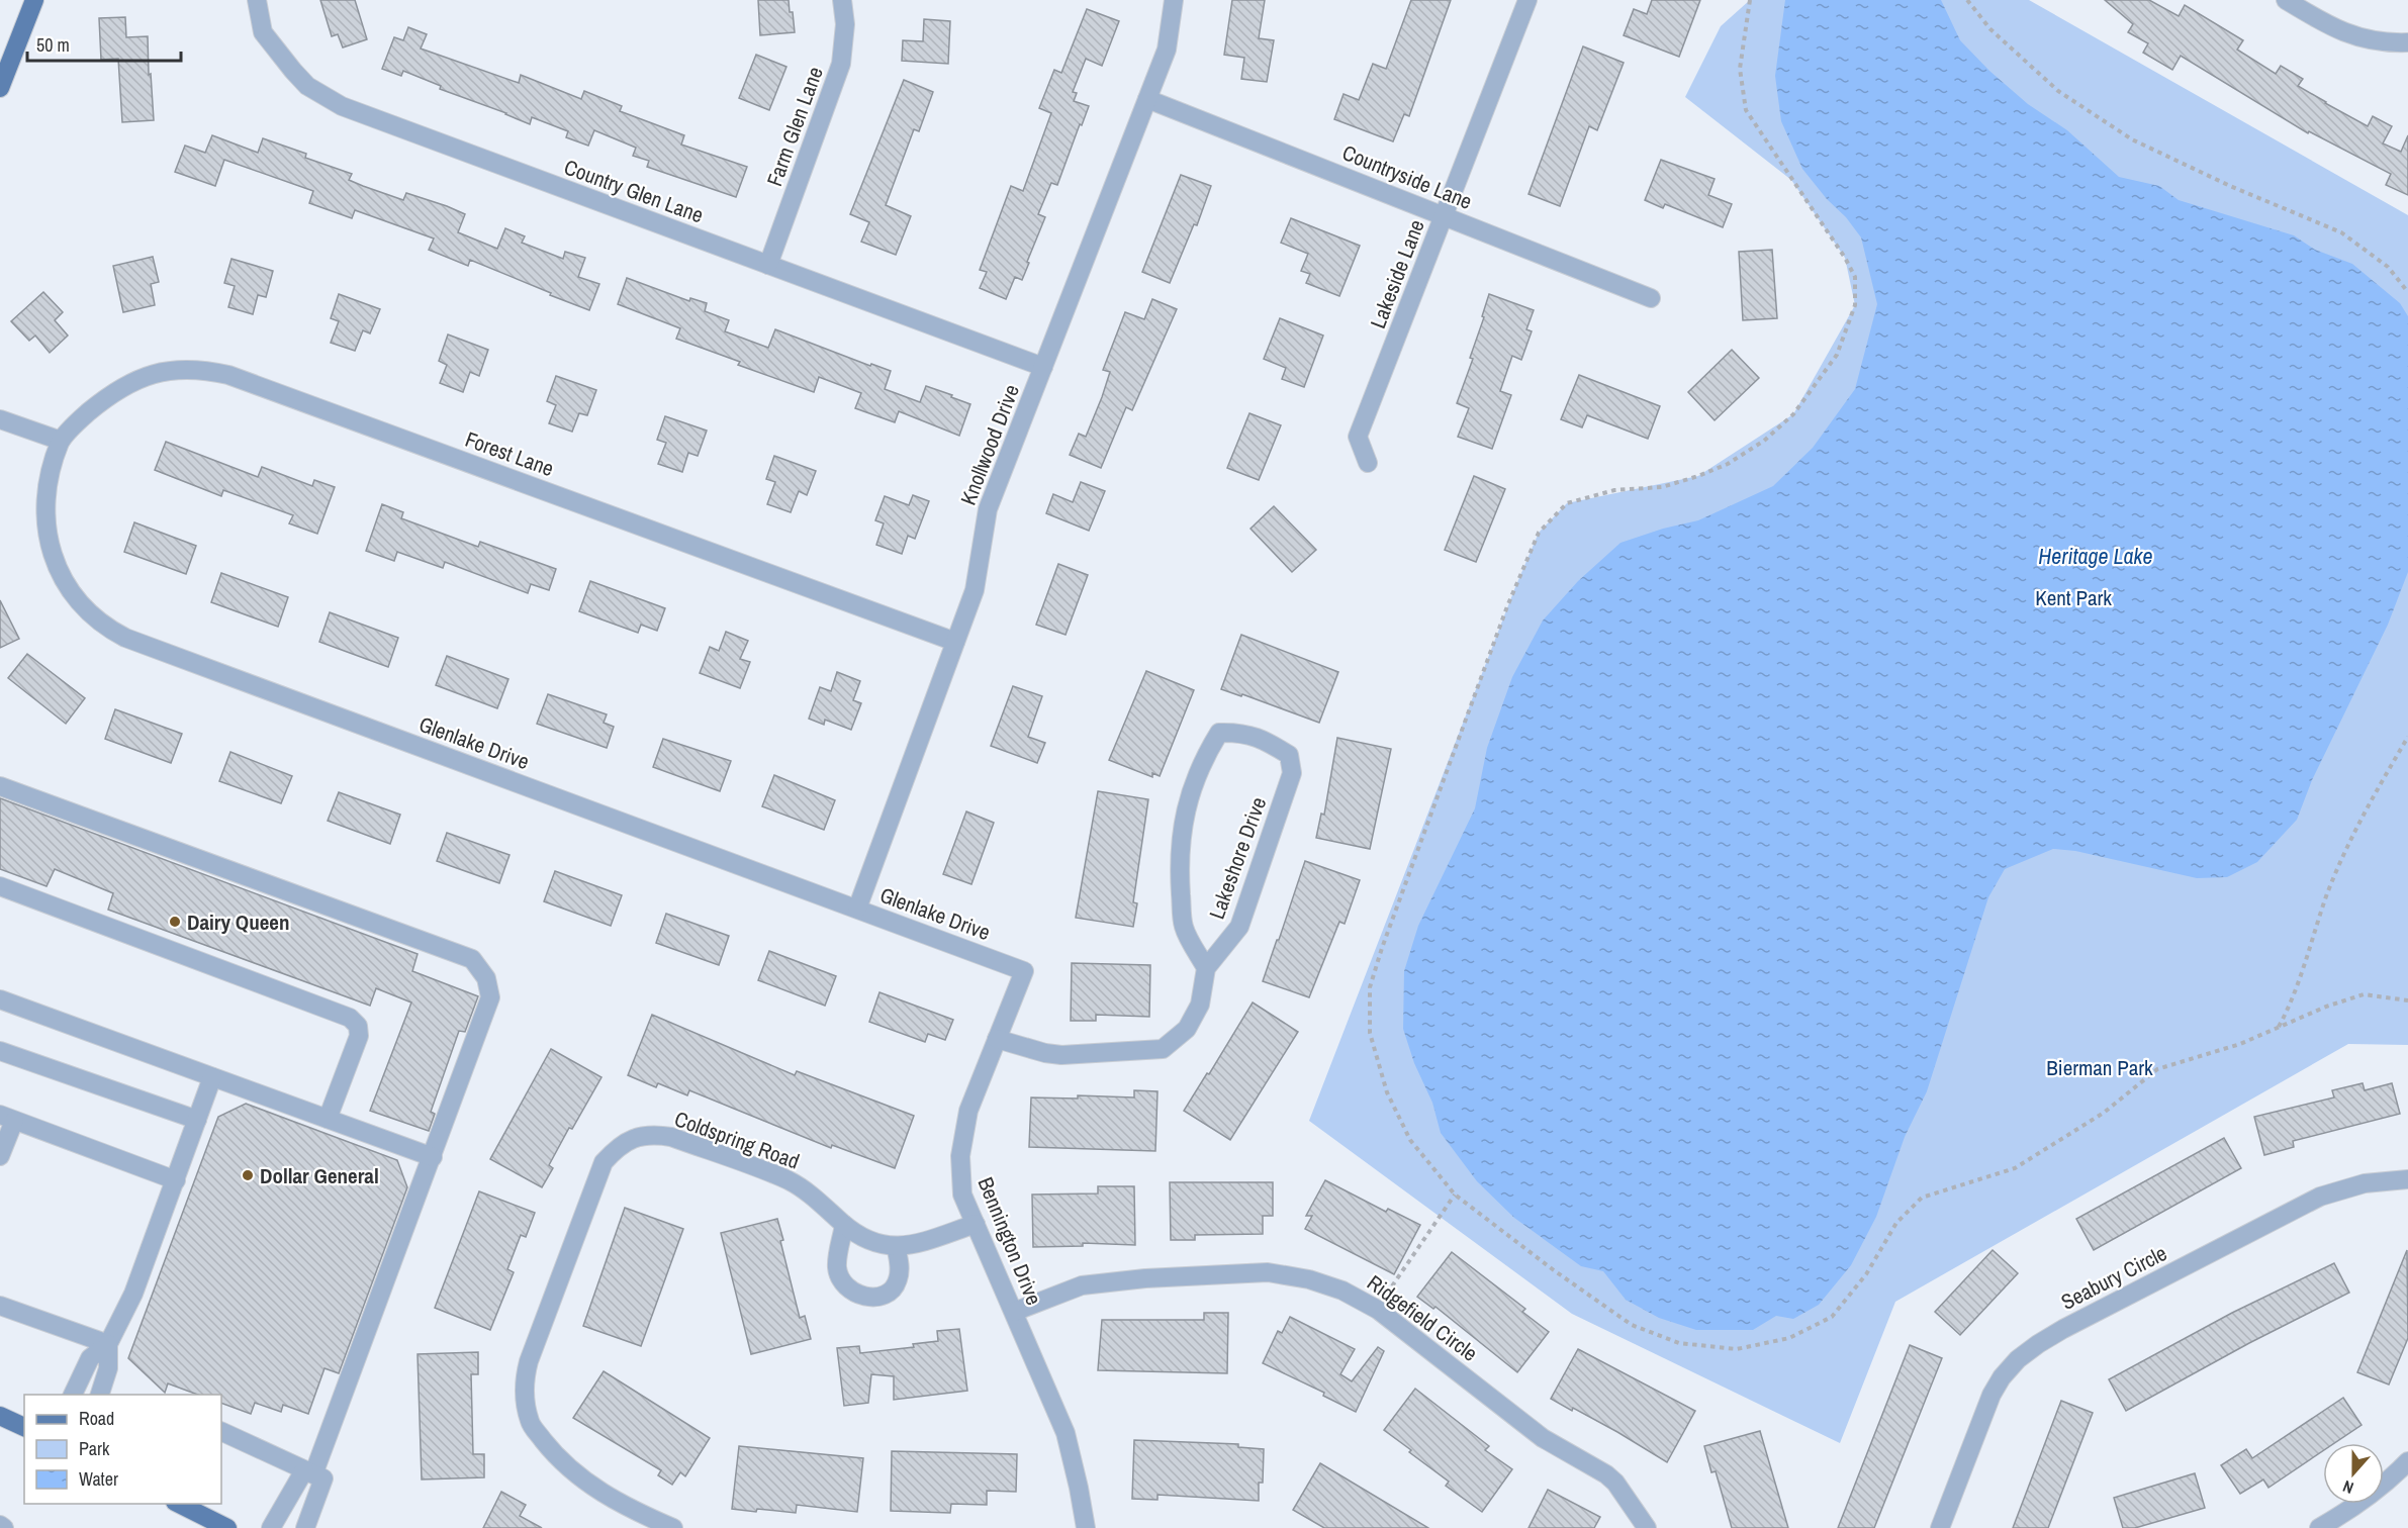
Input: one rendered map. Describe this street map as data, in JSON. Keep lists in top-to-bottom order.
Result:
{
  "streets": {
    "street": [
      "Farm Glen Lane",
      "Countryside Lane",
      "Country Glen Lane",
      "Lakeside Lane",
      "Knollwood Drive",
      "Forest Lane",
      "Glenlake Drive",
      "Lakeshore Drive",
      "Coldspring Road",
      "Bennington Drive",
      "Seabury Circle",
      "Ridgefield Circle"
    ]
  },
  "crossings": [
    ["Farm Glen Lane", "Country Glen Lane"],
    ["Countryside Lane", "Lakeside Lane"],
    ["Countryside Lane", "Knollwood Drive"],
    ["Country Glen Lane", "Knollwood Drive"],
    ["Knollwood Drive", "Forest Lane"],
    ["Knollwood Drive", "Glenlake Drive"],
    ["Forest Lane", "Glenlake Drive"],
    ["Glenlake Drive", "Bennington Drive"],
    ["Coldspring Road", "Bennington Drive"],
    ["Bennington Drive", "Ridgefield Circle"]
  ],
  "water": ["Heritage Lake"],
  "parks": ["Kent Park", "Bierman Park"],
  "places": ["Dairy Queen", "Dollar General"],
  "legend": ["Road", "Park", "Water"],
  "scale_bar": "50 m",
  "north": "bottom"
}
